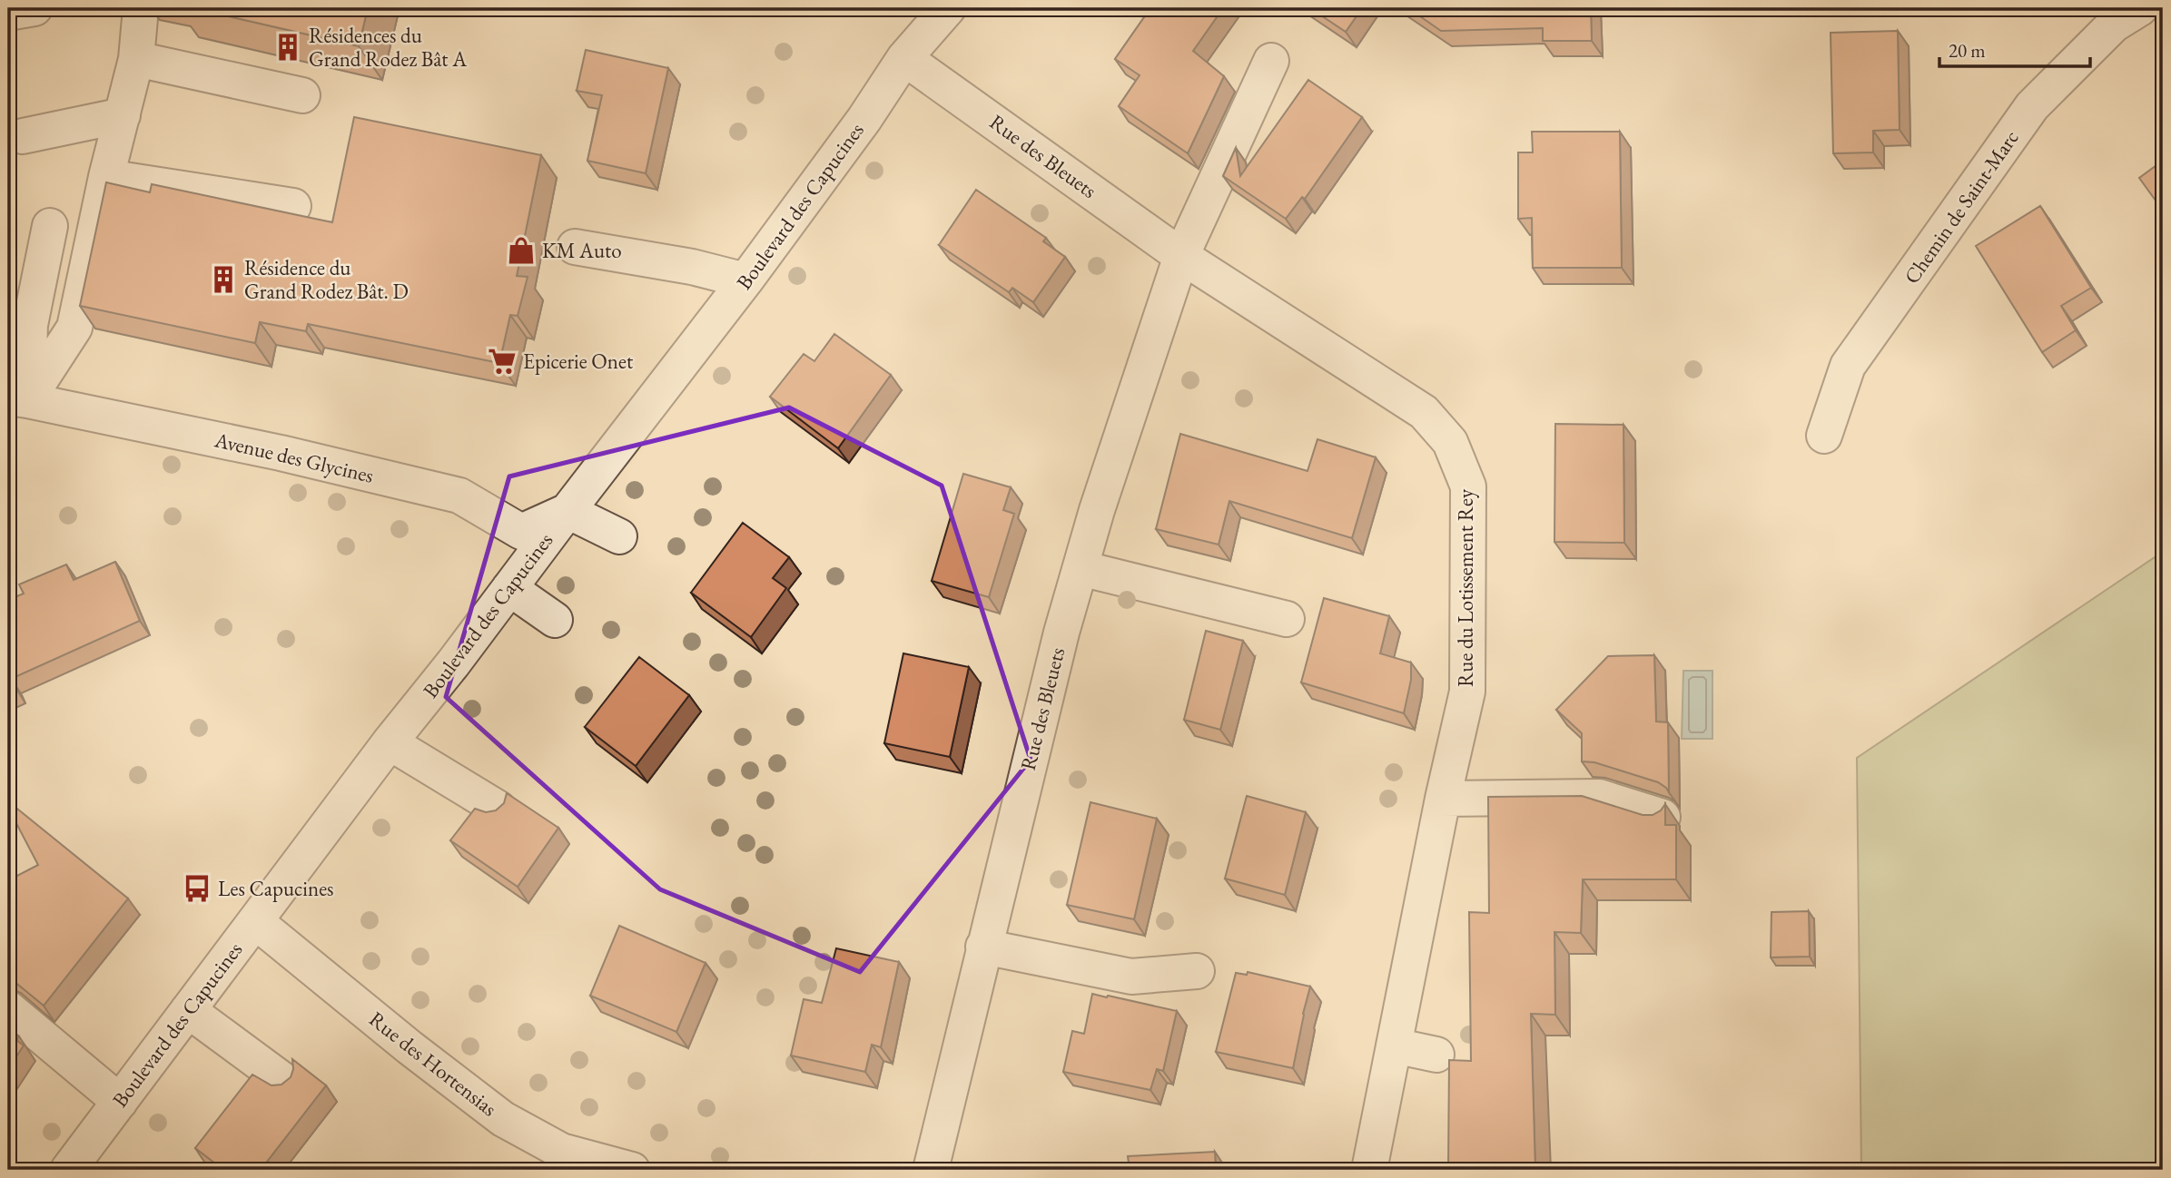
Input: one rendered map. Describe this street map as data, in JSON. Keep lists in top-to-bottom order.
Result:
{
  "streets": {
    "street": [
      "Rue des Bleuets",
      "Boulevard des Capucines",
      "Chemin de Saint-Marc",
      "Avenue des Glycines",
      "Rue du Lotissement Rey",
      "Rue des Hortensias"
    ]
  },
  "crossings": [
    ["Rue des Bleuets", "Boulevard des Capucines"],
    ["Rue des Bleuets", "Rue du Lotissement Rey"],
    ["Boulevard des Capucines", "Avenue des Glycines"],
    ["Boulevard des Capucines", "Rue des Hortensias"]
  ],
  "places": {
    "building": ["Résidences du Grand Rodez Bât A", "Résidence du Grand Rodez Bât. D"],
    "shop": ["KM Auto"],
    "supermarket": ["Epicerie Onet"],
    "bus stop": ["Les Capucines"]
  },
  "scale_bar": "20 m"
}
